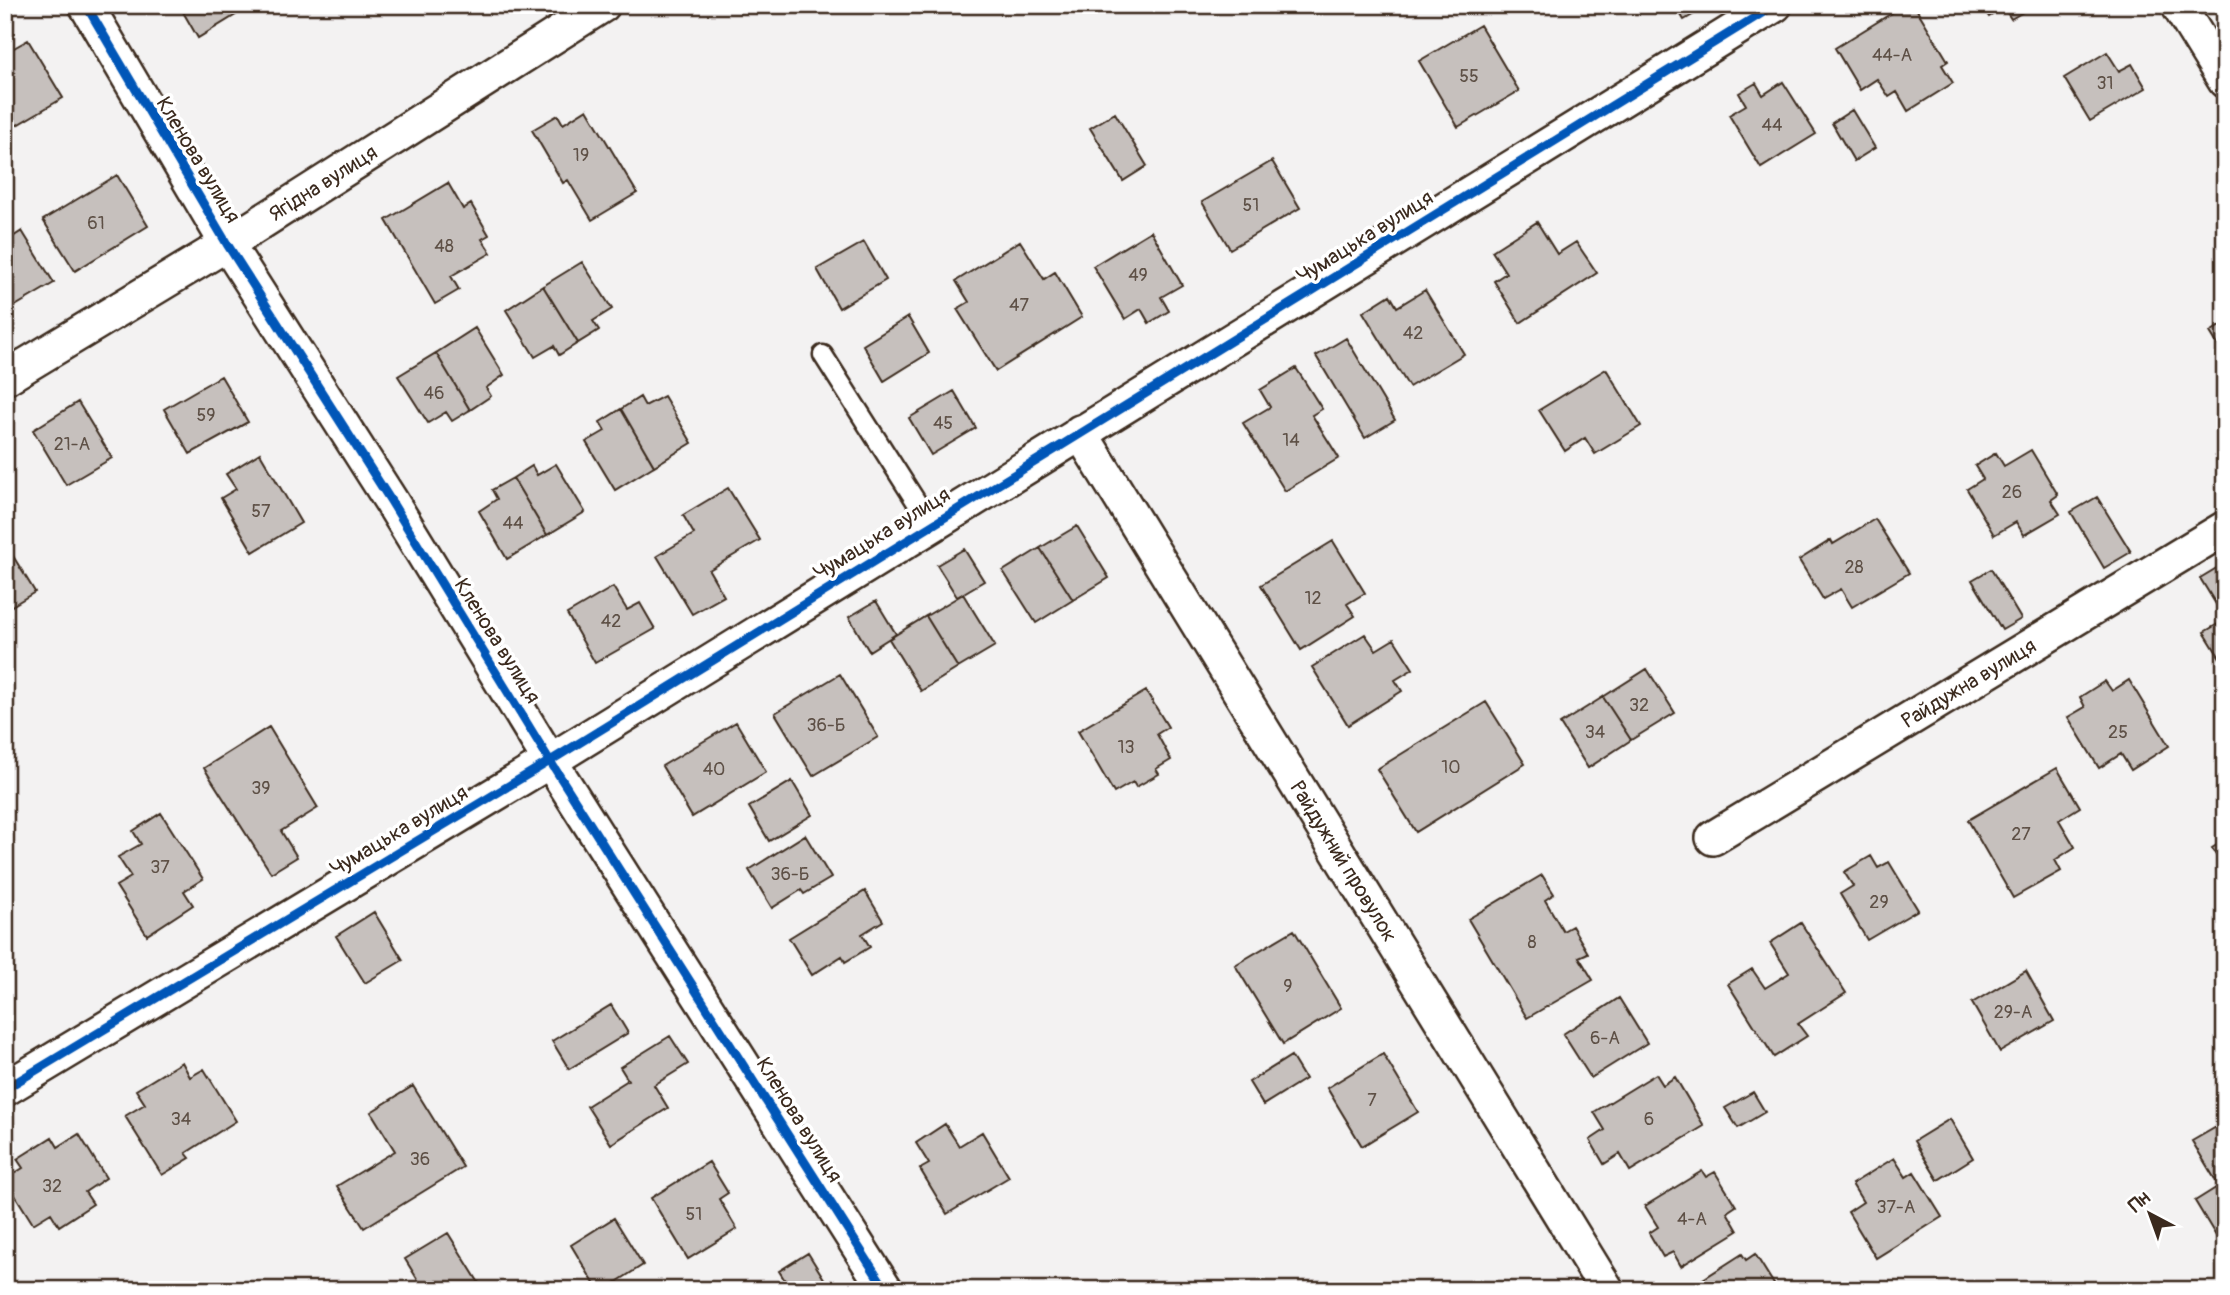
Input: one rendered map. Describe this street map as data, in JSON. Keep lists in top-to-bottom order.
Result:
{
  "streets": {
    "street": [
      "Кленова вулиця",
      "Ягідна вулиця",
      "Чумацька вулиця",
      "Райдужна вулиця",
      "Райдужний провулок"
    ]
  },
  "crossings": [
    ["Кленова вулиця", "Ягідна вулиця"],
    ["Кленова вулиця", "Чумацька вулиця"],
    ["Чумацька вулиця", "Райдужний провулок"]
  ],
  "house_numbers": [
    "44-А",
    "55",
    "31",
    "44",
    "19",
    "51",
    "61",
    "48",
    "49",
    "47",
    "42",
    "46",
    "59",
    "45",
    "14",
    "21-А",
    "26",
    "57",
    "44",
    "28",
    "12",
    "42",
    "32",
    "36-Б",
    "34",
    "25",
    "13",
    "10",
    "40",
    "39",
    "27",
    "37",
    "36-Б",
    "29",
    "8",
    "9",
    "29-А",
    "6-А",
    "7",
    "34",
    "6",
    "36",
    "32",
    "37-А",
    "51",
    "4-А"
  ],
  "north": "top left"
}
